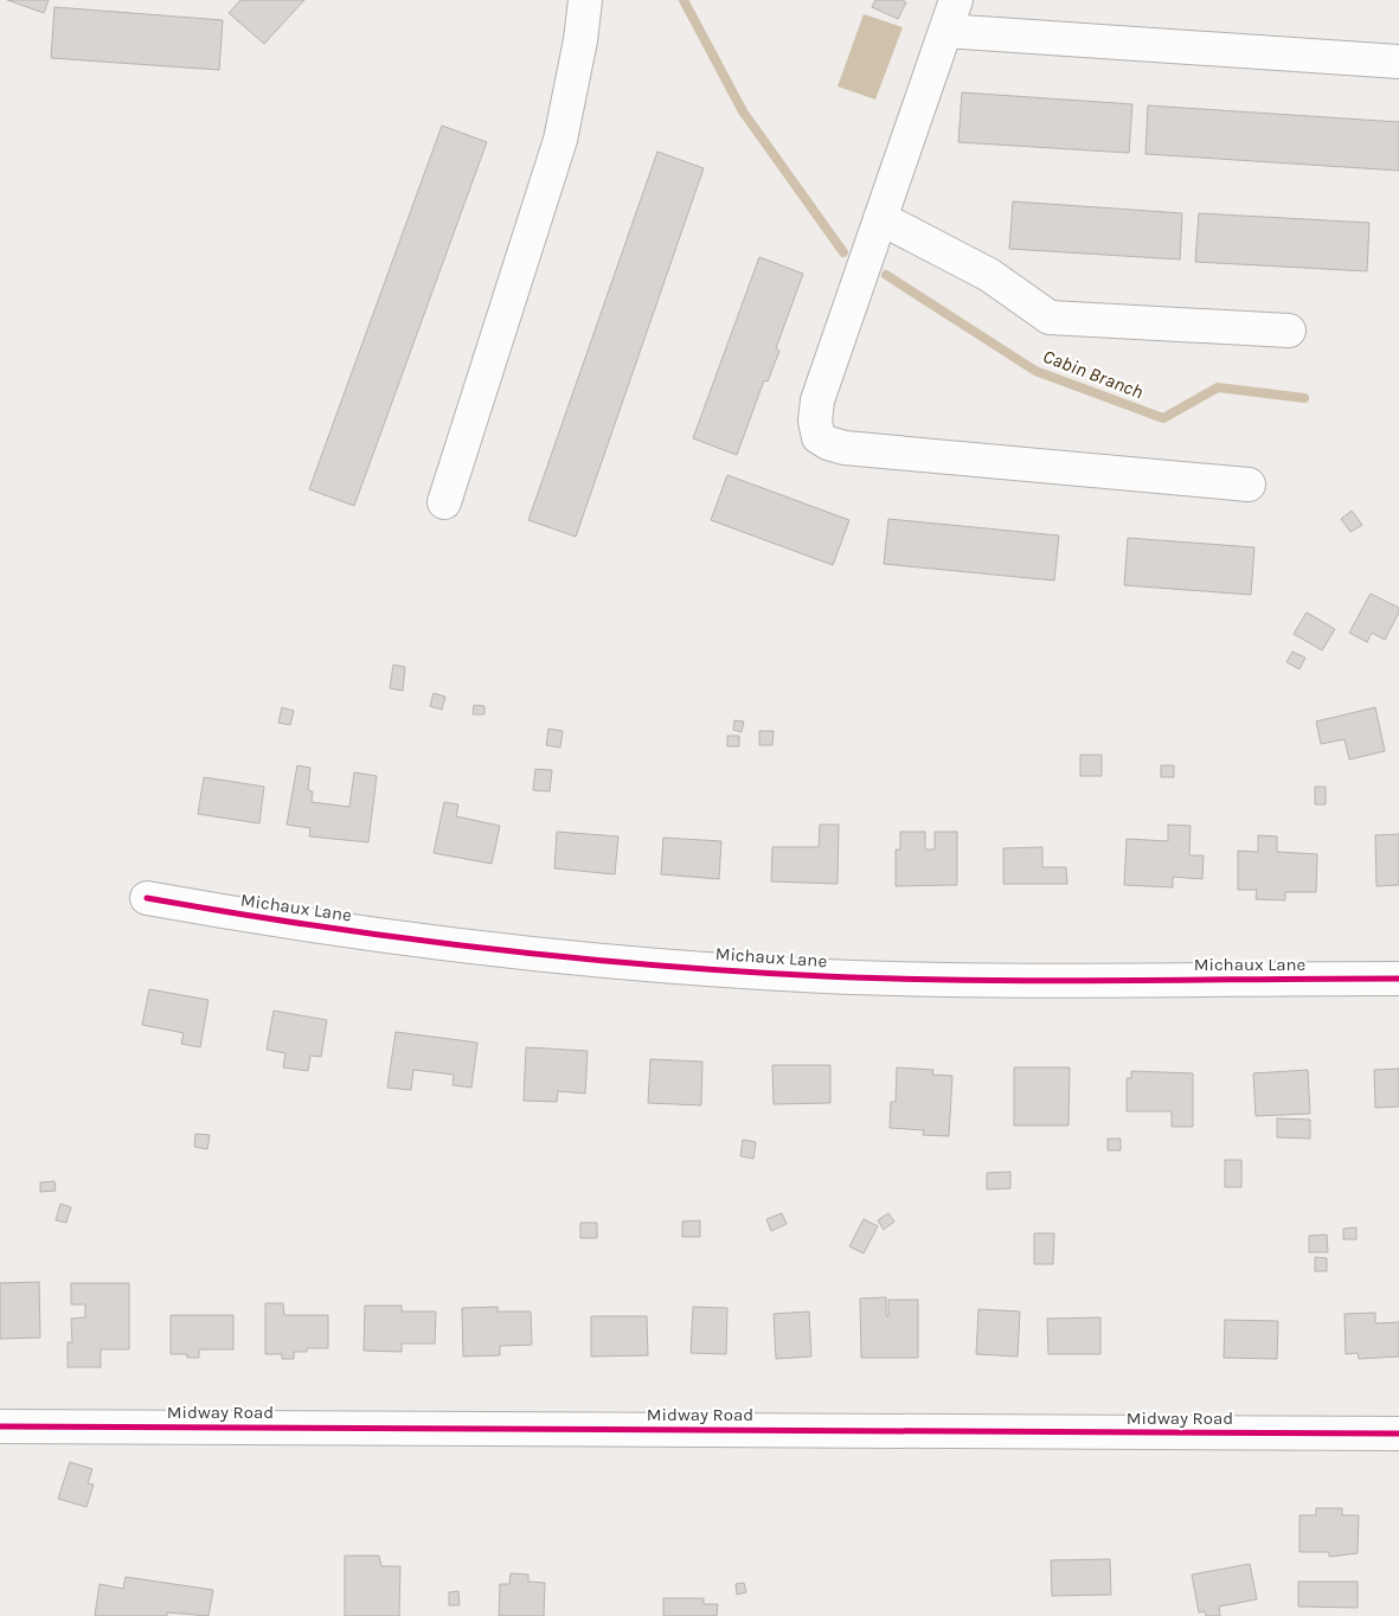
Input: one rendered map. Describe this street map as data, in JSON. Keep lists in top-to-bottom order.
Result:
{
  "streets": {
    "street": ["Michaux Lane", "Midway Road"]
  },
  "water": ["Cabin Branch"]
}
